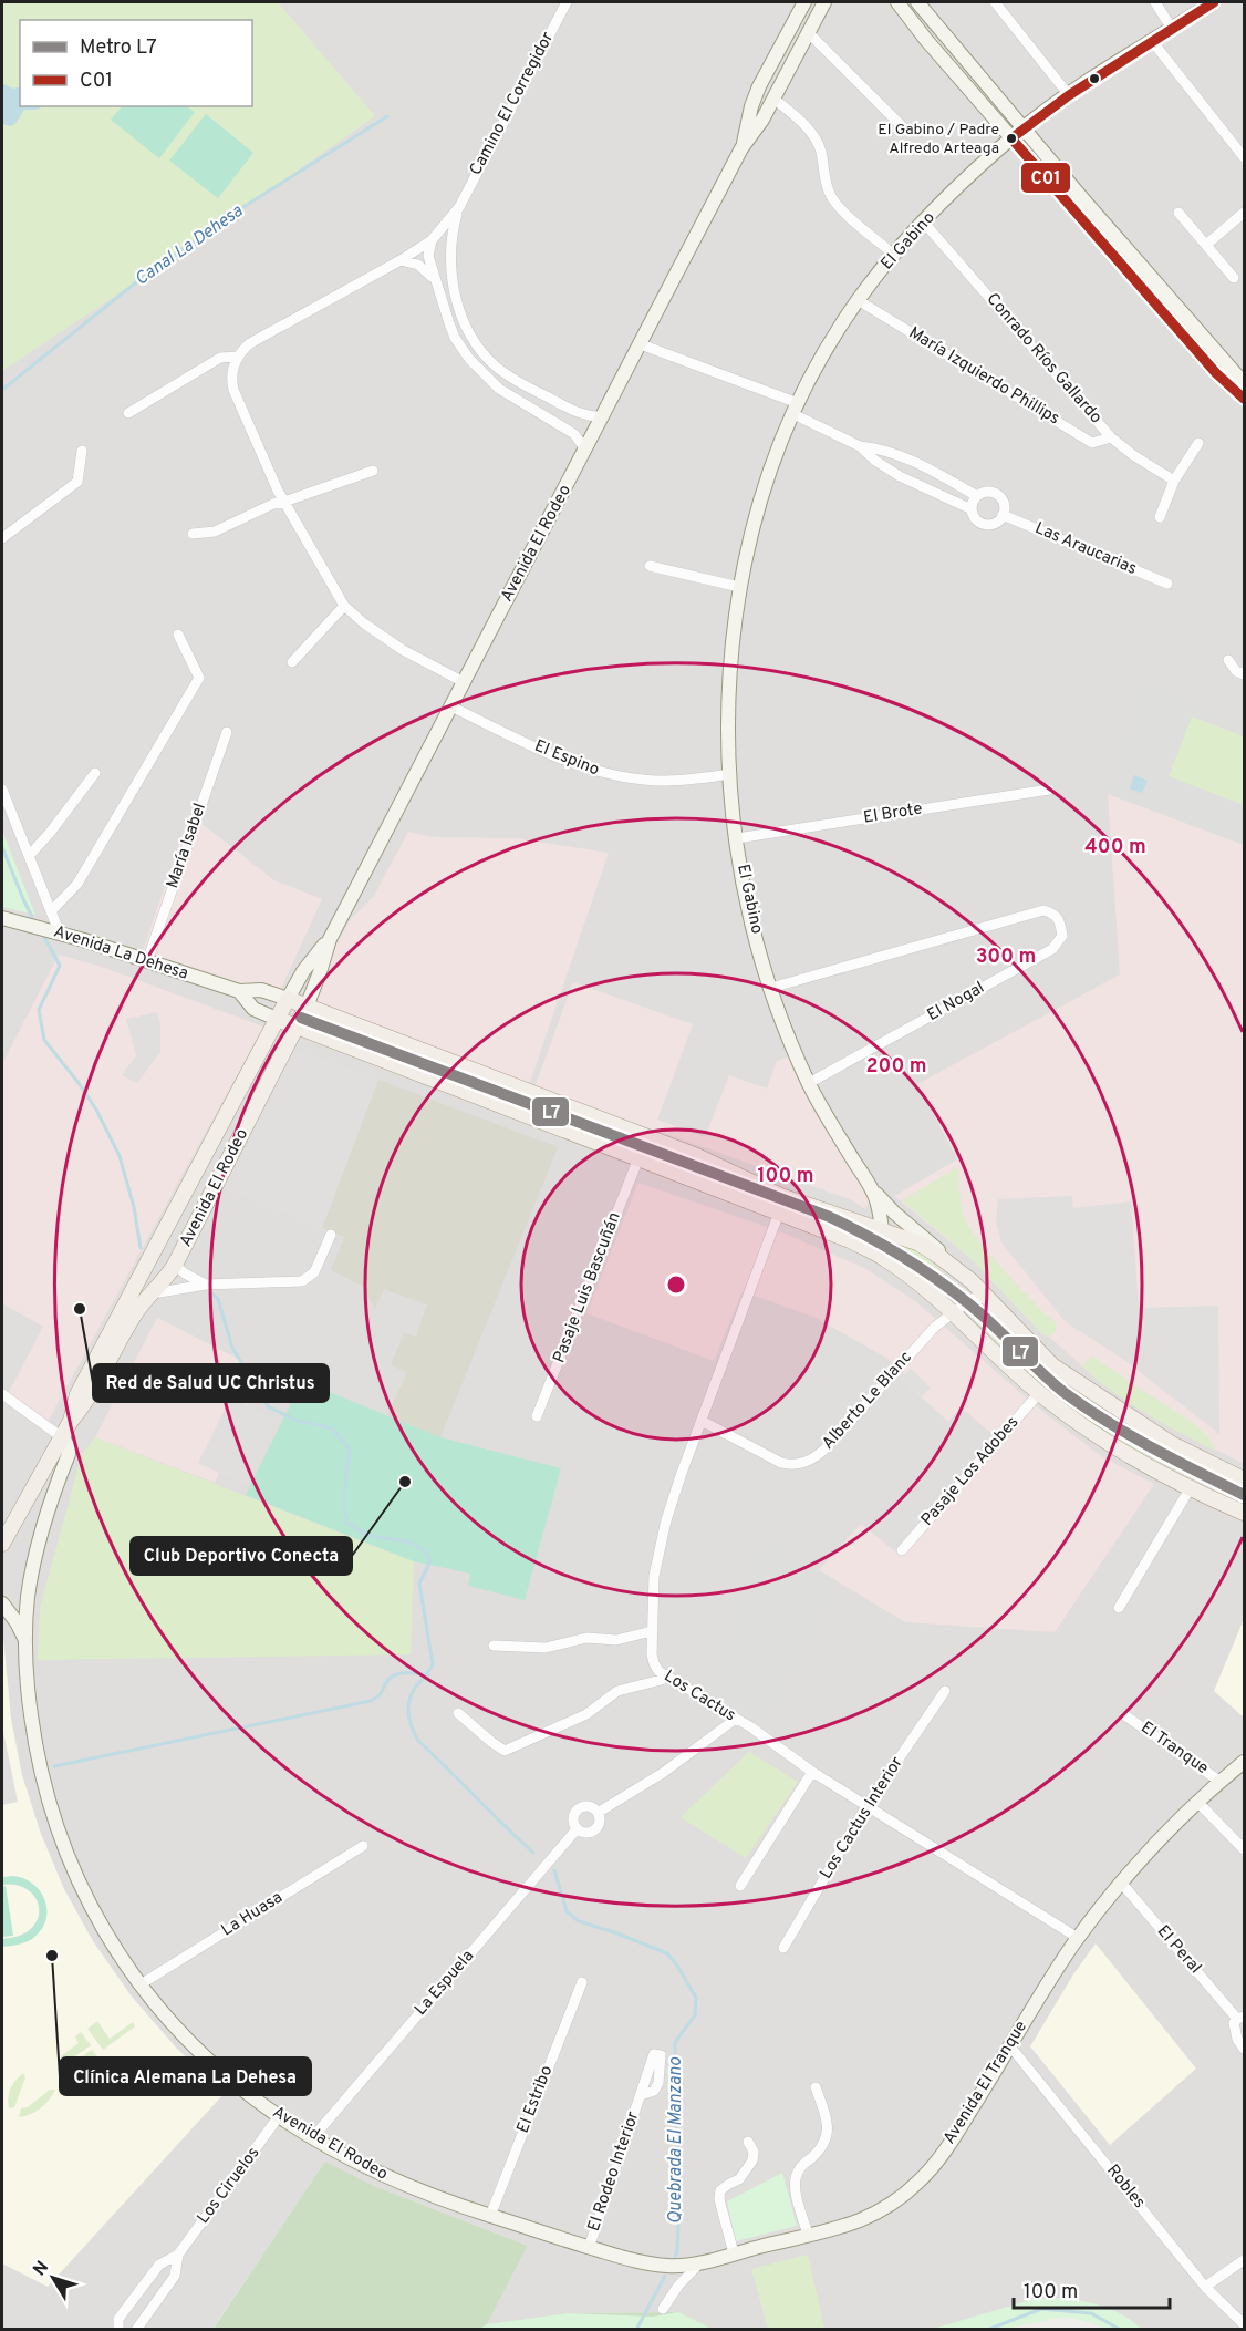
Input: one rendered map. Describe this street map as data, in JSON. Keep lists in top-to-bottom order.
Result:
{
  "streets": {
    "main road": [
      "El Gabino",
      "Avenida El Rodeo",
      "Avenida La Dehesa",
      "Avenida El Tranque"
    ],
    "street": [
      "Camino El Corregidor",
      "Conrado Ríos Gallardo",
      "María Izquierdo Phillips",
      "Las Araucarias",
      "El Espino",
      "El Brote",
      "María Isabel",
      "El Nogal",
      "Pasaje Luis Bascuñán",
      "Alberto Le Blanc",
      "Pasaje Los Adobes",
      "Los Cactus",
      "El Tranque",
      "Los Cactus Interior",
      "La Huasa",
      "El Peral",
      "La Espuela",
      "El Estribo",
      "El Rodeo Interior",
      "Los Ciruelos",
      "Robles"
    ]
  },
  "crossings": [
    ["Camino El Corregidor", "Avenida El Rodeo"],
    ["El Gabino", "Conrado Ríos Gallardo"],
    ["El Gabino", "María Izquierdo Phillips"],
    ["El Gabino", "Las Araucarias"],
    ["El Gabino", "El Espino"],
    ["El Gabino", "El Brote"],
    ["El Gabino", "Avenida La Dehesa"],
    ["El Gabino", "El Nogal"],
    ["Conrado Ríos Gallardo", "María Izquierdo Phillips"],
    ["Avenida El Rodeo", "Las Araucarias"],
    ["Avenida El Rodeo", "El Espino"],
    ["Avenida El Rodeo", "Avenida La Dehesa"],
    ["Avenida El Rodeo", "La Huasa"],
    ["Avenida El Rodeo", "La Espuela"],
    ["Avenida El Rodeo", "Avenida El Tranque"],
    ["Avenida El Rodeo", "El Estribo"],
    ["Avenida El Rodeo", "El Rodeo Interior"],
    ["Avenida El Rodeo", "Los Ciruelos"],
    ["María Isabel", "Avenida La Dehesa"],
    ["Avenida La Dehesa", "Pasaje Luis Bascuñán"],
    ["Avenida La Dehesa", "Alberto Le Blanc"],
    ["Avenida La Dehesa", "Pasaje Los Adobes"],
    ["Avenida La Dehesa", "Los Cactus"],
    ["Alberto Le Blanc", "Los Cactus"],
    ["Los Cactus", "Los Cactus Interior"],
    ["Los Cactus", "Avenida El Tranque"],
    ["El Tranque", "Avenida El Tranque"],
    ["El Peral", "Avenida El Tranque"],
    ["Avenida El Tranque", "Robles"]
  ],
  "water": ["Canal La Dehesa", "Quebrada El Manzano"],
  "places": [
    "El Gabino / Padre Alfredo Arteaga",
    "Red de Salud UC Christus",
    "Club Deportivo Conecta",
    "Clínica Alemana La Dehesa"
  ],
  "lines": ["transit line C01", "metro line L7"],
  "legend": ["Metro L7", "C01"],
  "scale_bar": "100 m",
  "north": "top left",
  "rings": [
    "400 m",
    "300 m",
    "200 m",
    "100 m"
  ]
}
